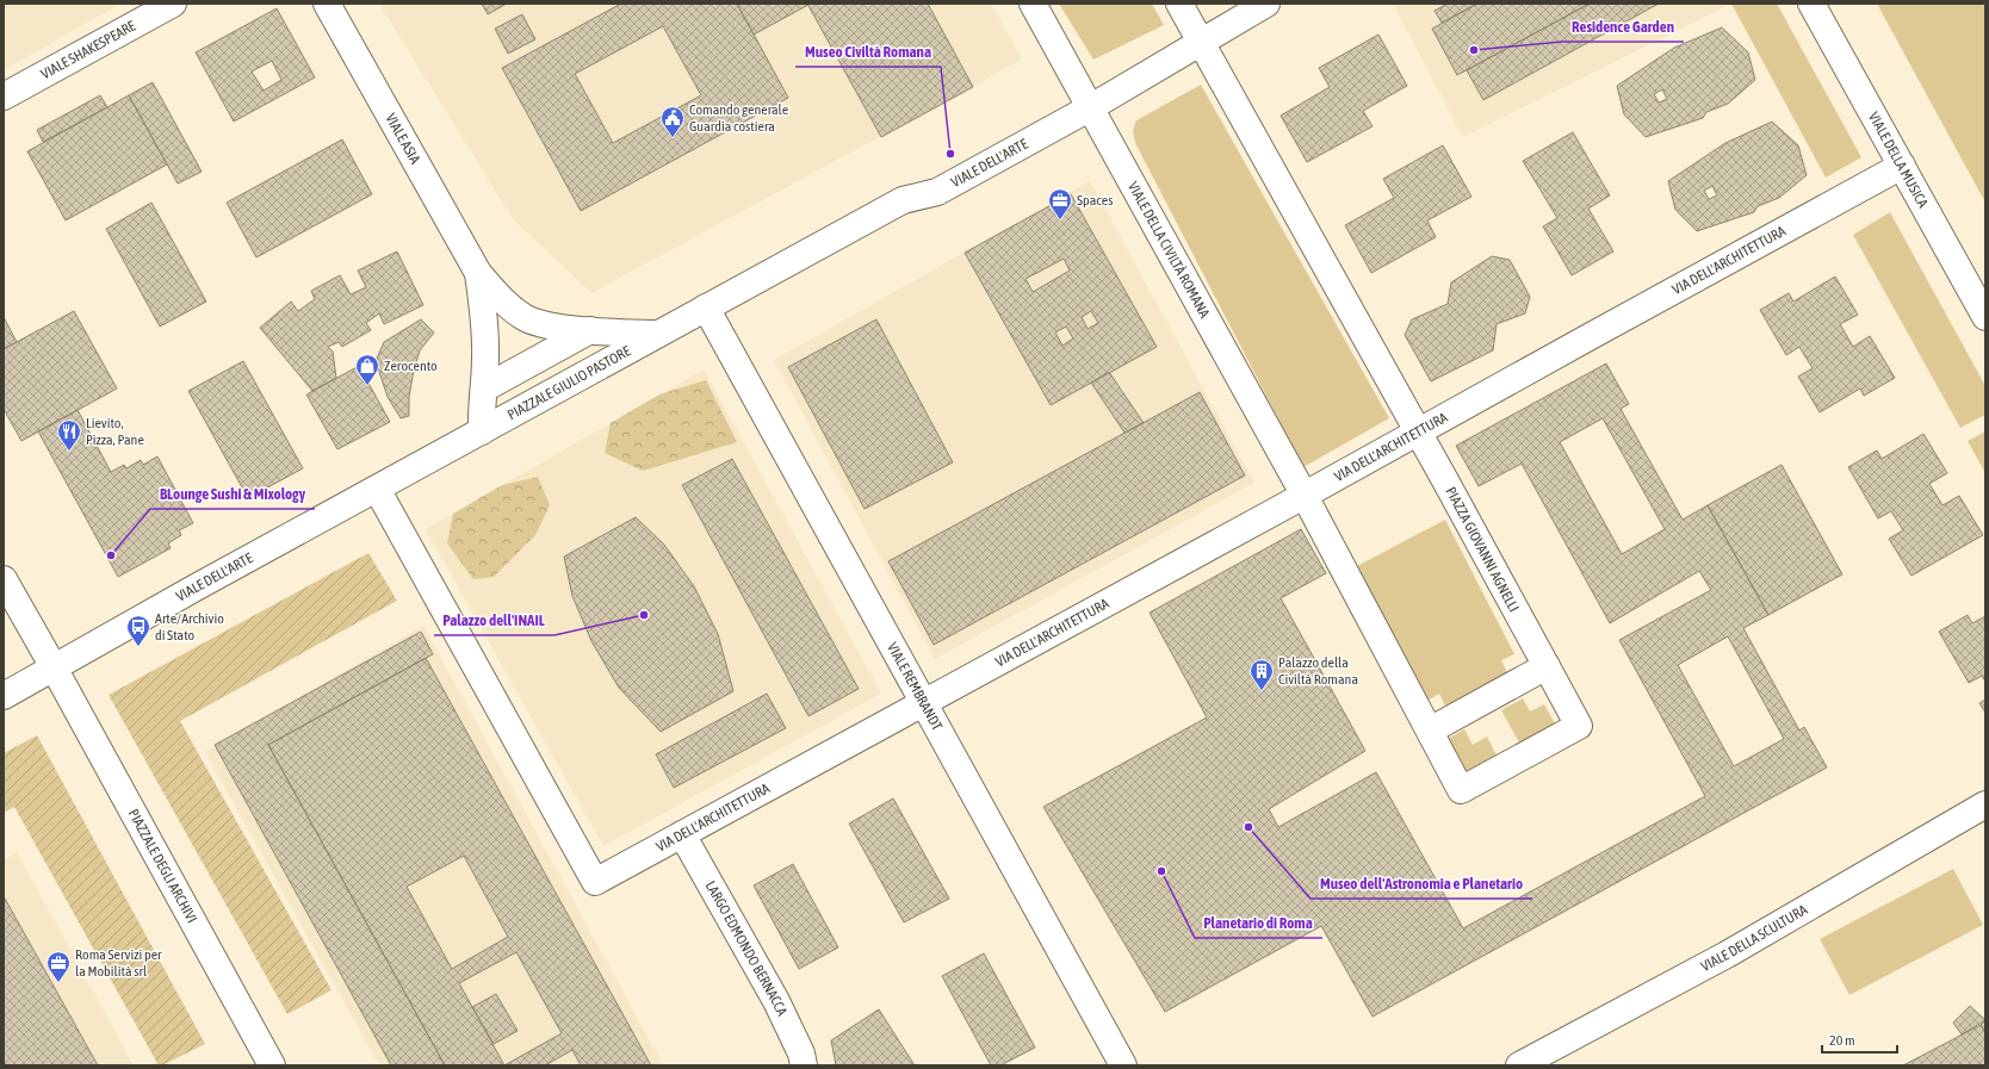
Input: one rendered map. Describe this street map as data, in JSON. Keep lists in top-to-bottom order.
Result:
{
  "streets": {
    "street": [
      "VIALE SHAKESPEARE",
      "VIALE ASIA",
      "VIALE DELLA MUSICA",
      "VIALE DELL'ARTE",
      "VIALE DELLA CIVILTÀ ROMANA",
      "VIA DELL'ARCHITETTURA",
      "PIAZZALE GIULIO PASTORE",
      "PIAZZA GIOVANNI AGNELLI",
      "VIALE REMBRANDT",
      "PIAZZALE DEGLI ARCHIVI",
      "VIALE DELLA SCULTURA",
      "LARGO EDMONDO BERNACCA"
    ]
  },
  "crossings": [
    ["VIALE ASIA", "PIAZZALE GIULIO PASTORE"],
    ["VIALE DELLA MUSICA", "VIA DELL'ARCHITETTURA"],
    ["VIALE DELL'ARTE", "VIALE DELLA CIVILTÀ ROMANA"],
    ["VIALE DELL'ARTE", "VIA DELL'ARCHITETTURA"],
    ["VIALE DELL'ARTE", "PIAZZALE GIULIO PASTORE"],
    ["VIALE DELL'ARTE", "VIALE REMBRANDT"],
    ["VIALE DELL'ARTE", "PIAZZALE DEGLI ARCHIVI"],
    ["VIALE DELLA CIVILTÀ ROMANA", "VIA DELL'ARCHITETTURA"],
    ["VIALE DELLA CIVILTÀ ROMANA", "PIAZZA GIOVANNI AGNELLI"],
    ["VIA DELL'ARCHITETTURA", "PIAZZALE GIULIO PASTORE"],
    ["VIA DELL'ARCHITETTURA", "PIAZZA GIOVANNI AGNELLI"],
    ["VIA DELL'ARCHITETTURA", "VIALE REMBRANDT"],
    ["VIA DELL'ARCHITETTURA", "LARGO EDMONDO BERNACCA"],
    ["PIAZZALE GIULIO PASTORE", "VIALE REMBRANDT"]
  ],
  "places": {
    "other": [
      "Residence Garden",
      "Museo Civiltà Romana",
      "BLounge Sushi & Mixology",
      "Palazzo dell'INAIL",
      "Museo dell'Astronomia e Planetario",
      "Planetario di Roma"
    ],
    "public building": ["Comando generale Guardia costiera"],
    "office": ["Spaces", "Roma Servizi per la Mobilità srl"],
    "shop": ["Zerocento"],
    "restaurant": ["Lievito, Pizza, Pane"],
    "bus stop": ["Arte/Archivio di Stato"],
    "building": ["Palazzo della Civiltà Romana"]
  },
  "scale_bar": "20 m"
}
